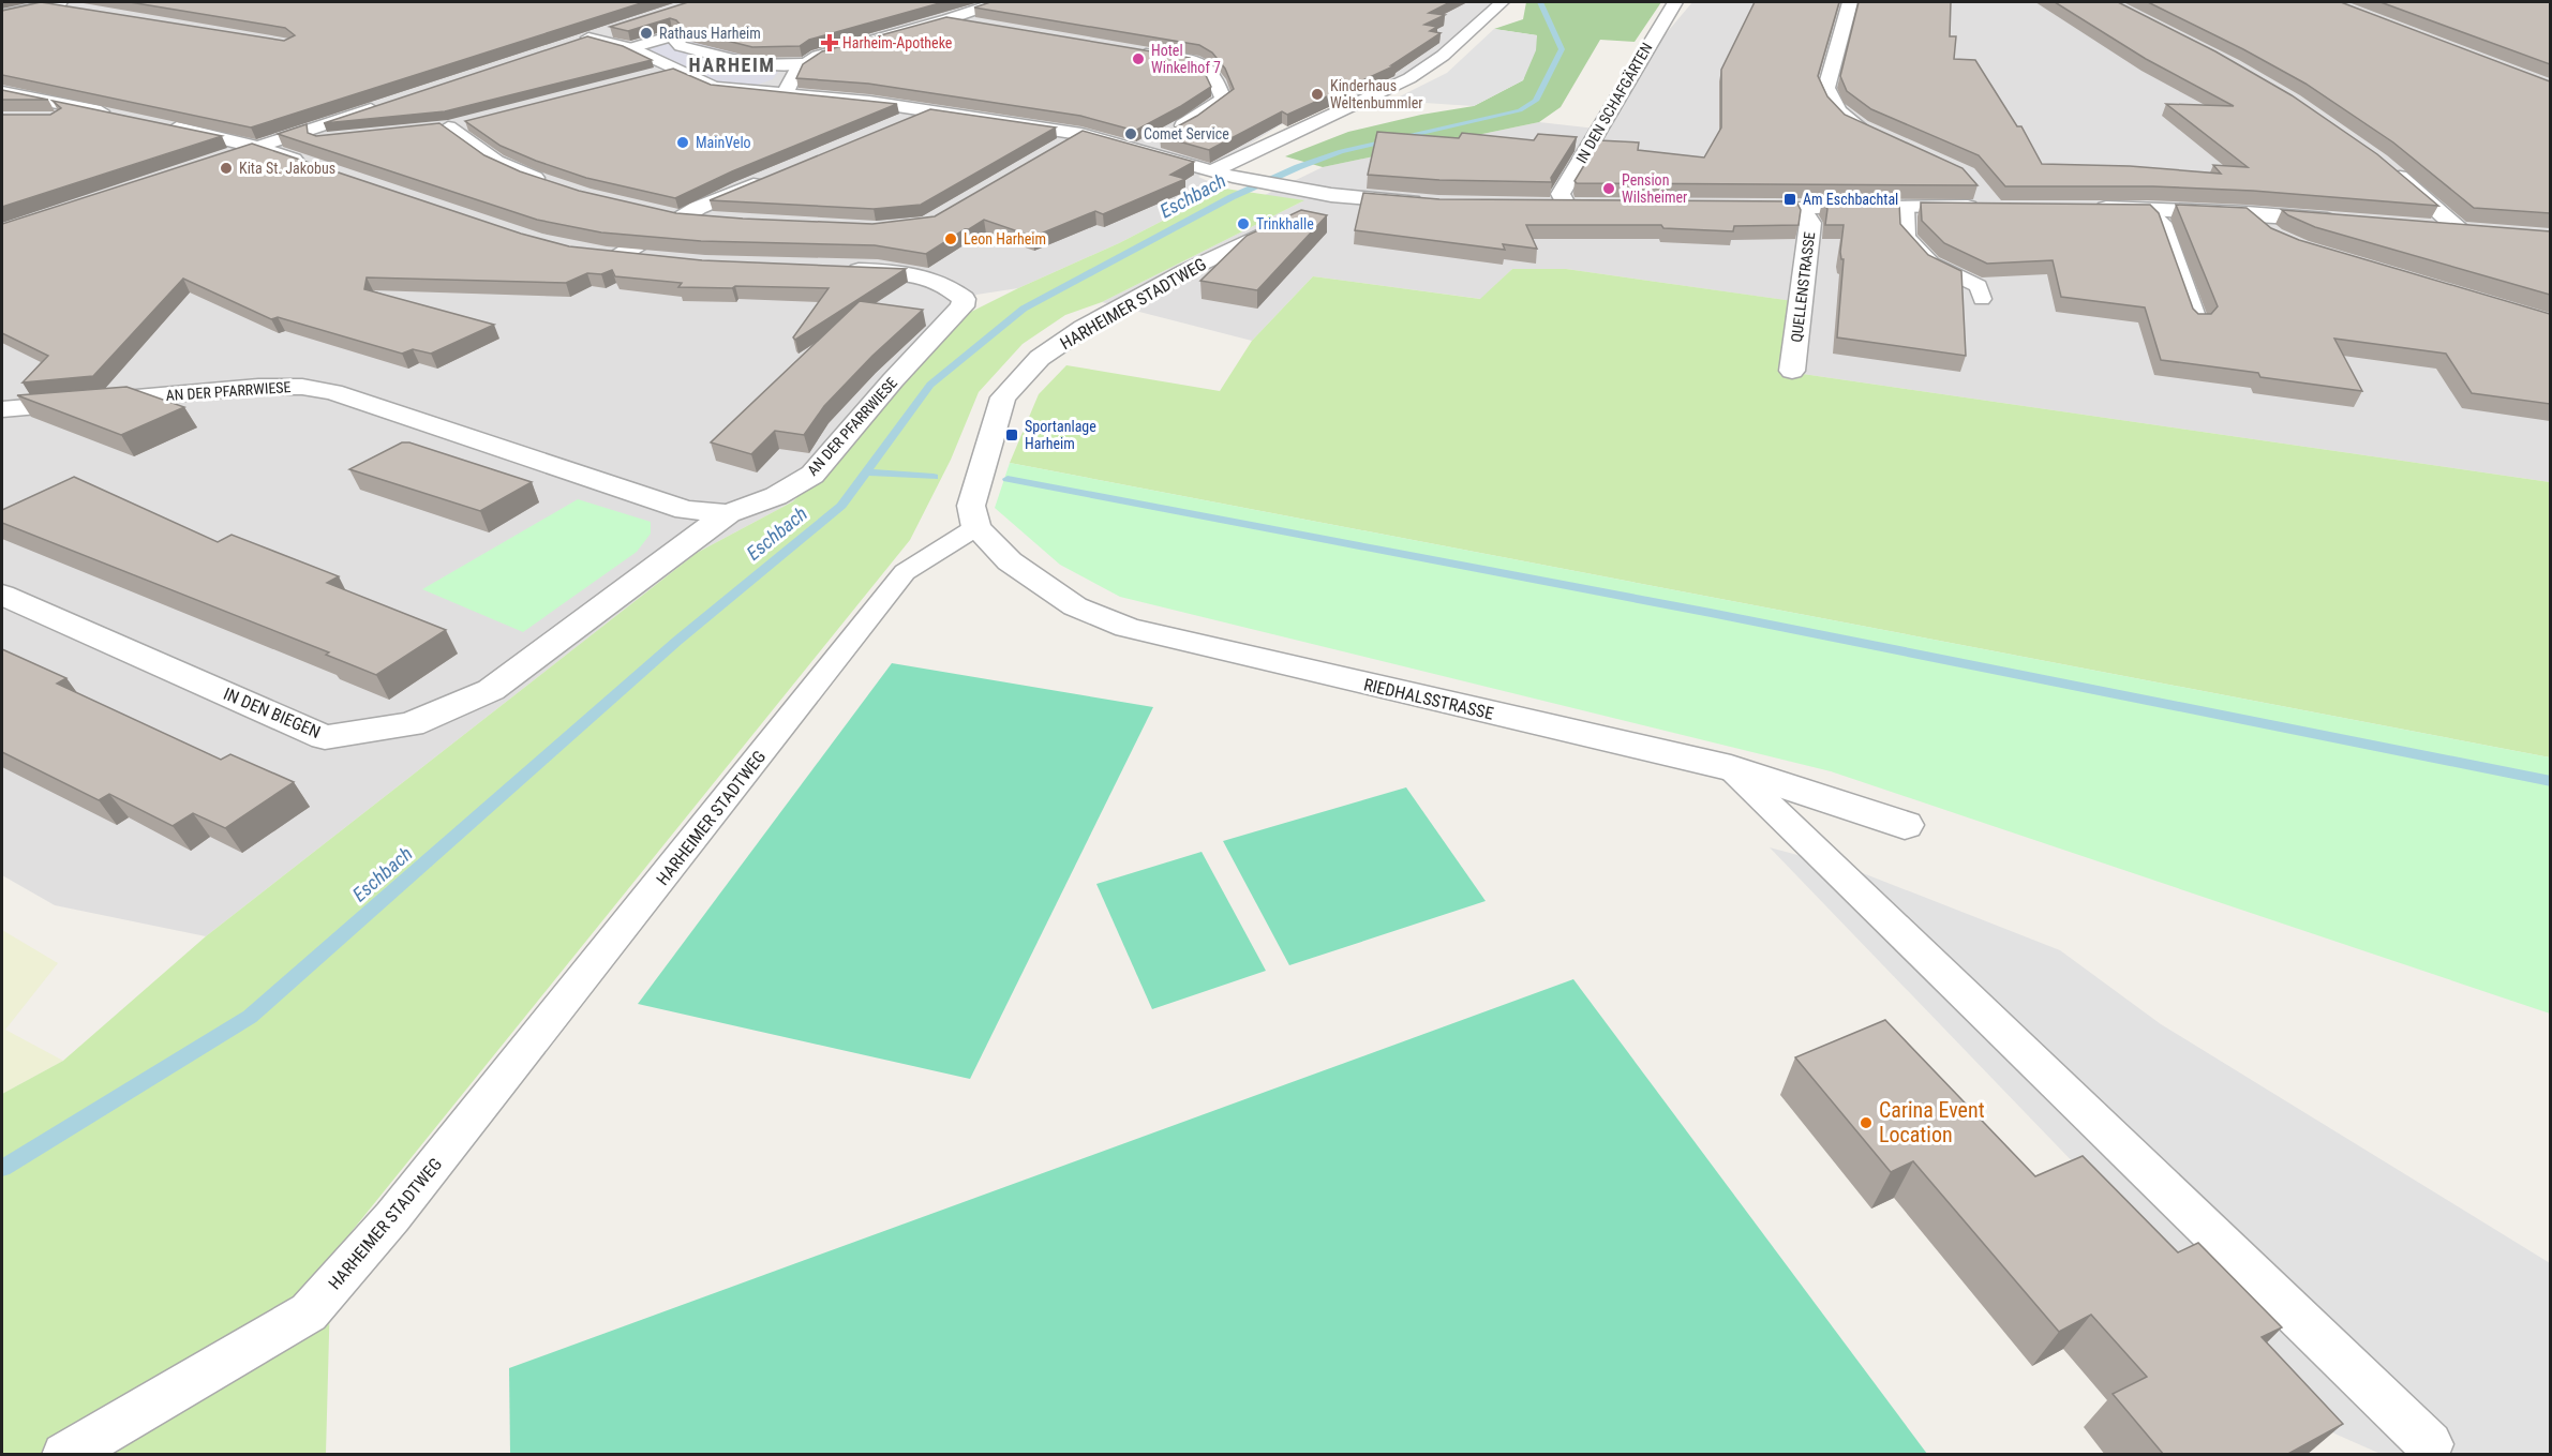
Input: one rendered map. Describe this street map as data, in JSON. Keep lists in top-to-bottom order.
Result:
{
  "streets": {
    "street": [
      "IN DEN SCHAFGÄRTEN",
      "QUELLENSTRASSE",
      "HARHEIMER STADTWEG",
      "AN DER PFARRWIESE",
      "RIEDHALSSTRASSE",
      "IN DEN BIEGEN"
    ]
  },
  "crossings": [
    ["HARHEIMER STADTWEG", "RIEDHALSSTRASSE"],
    ["AN DER PFARRWIESE", "IN DEN BIEGEN"]
  ],
  "districts": ["HARHEIM"],
  "water": ["Eschbach"],
  "places": {
    "other": [
      "Rathaus Harheim",
      "Hotel Winkelhof 7",
      "Kinderhaus Weltenbummler",
      "Comet Service",
      "MainVelo",
      "Kita St. Jakobus",
      "Pension Wilsheimer",
      "Trinkhalle",
      "Leon Harheim",
      "Carina Event Location"
    ],
    "health": ["Harheim-Apotheke"],
    "transit": ["Am Eschbachtal", "Sportanlage Harheim"]
  }
}
